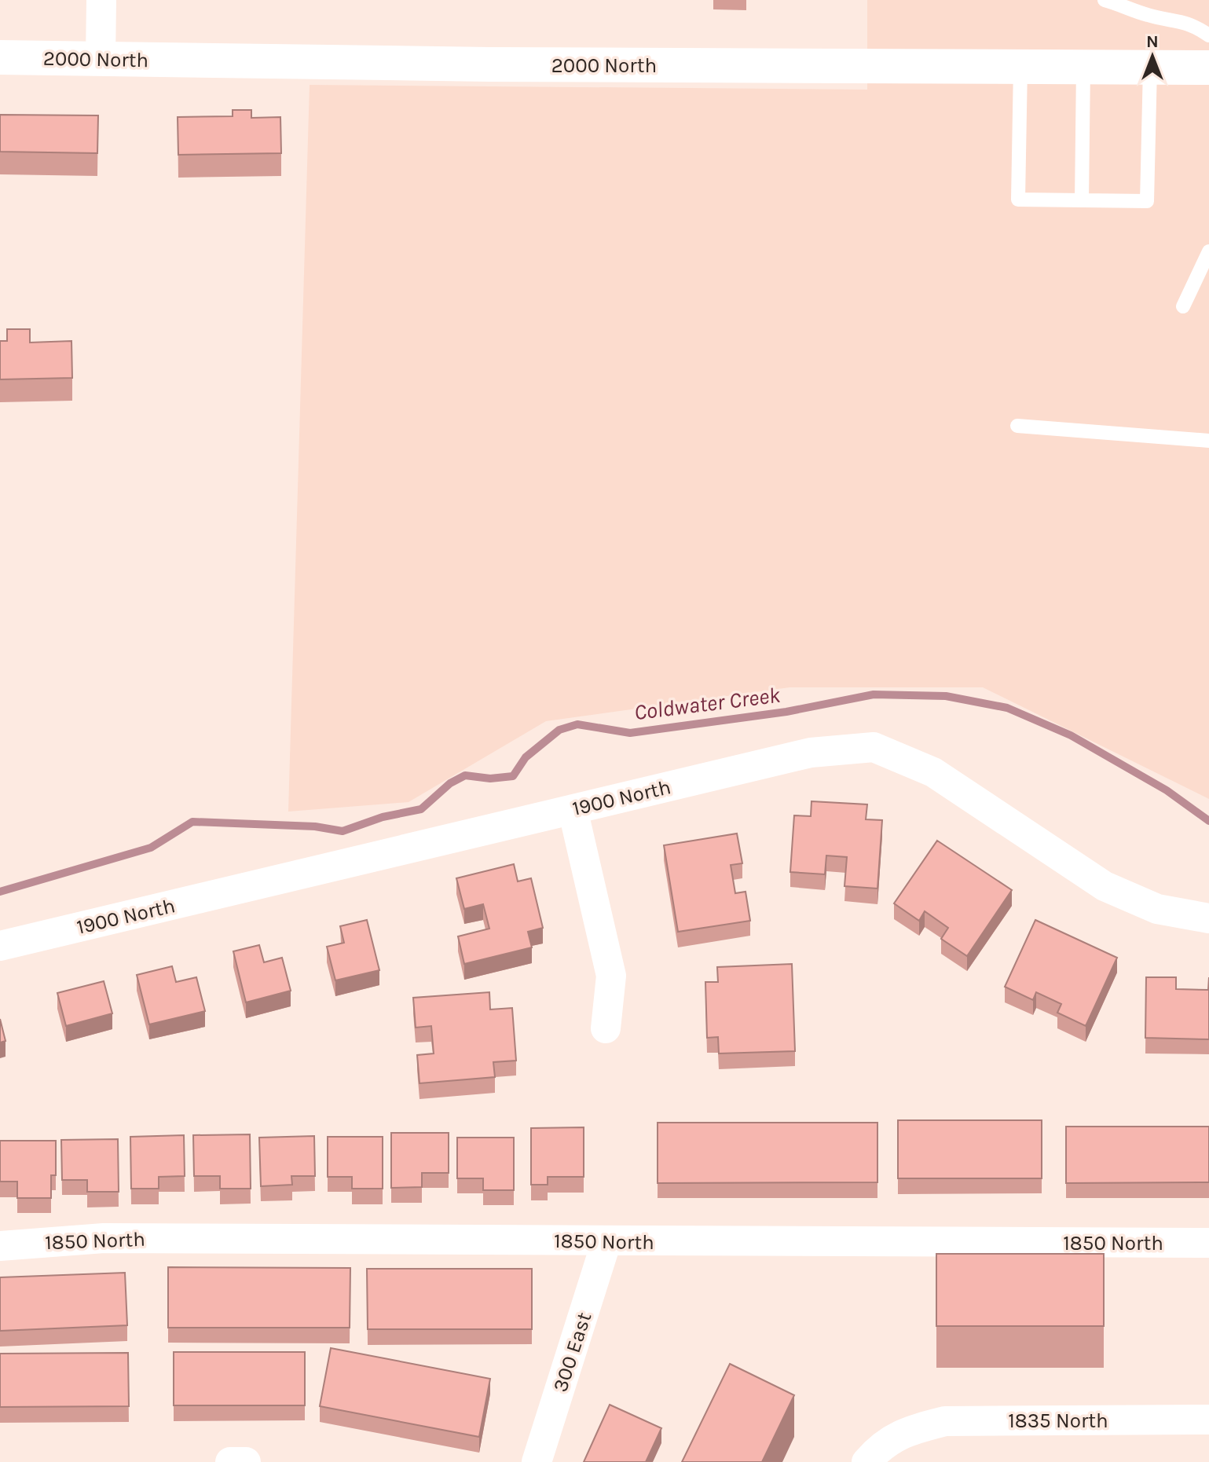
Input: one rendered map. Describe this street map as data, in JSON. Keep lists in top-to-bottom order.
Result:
{
  "streets": {
    "street": [
      "2000 North",
      "1900 North",
      "1850 North",
      "300 East",
      "1835 North"
    ]
  },
  "crossings": [
    ["1850 North", "300 East"]
  ],
  "water": ["Coldwater Creek"],
  "north": "top"
}
